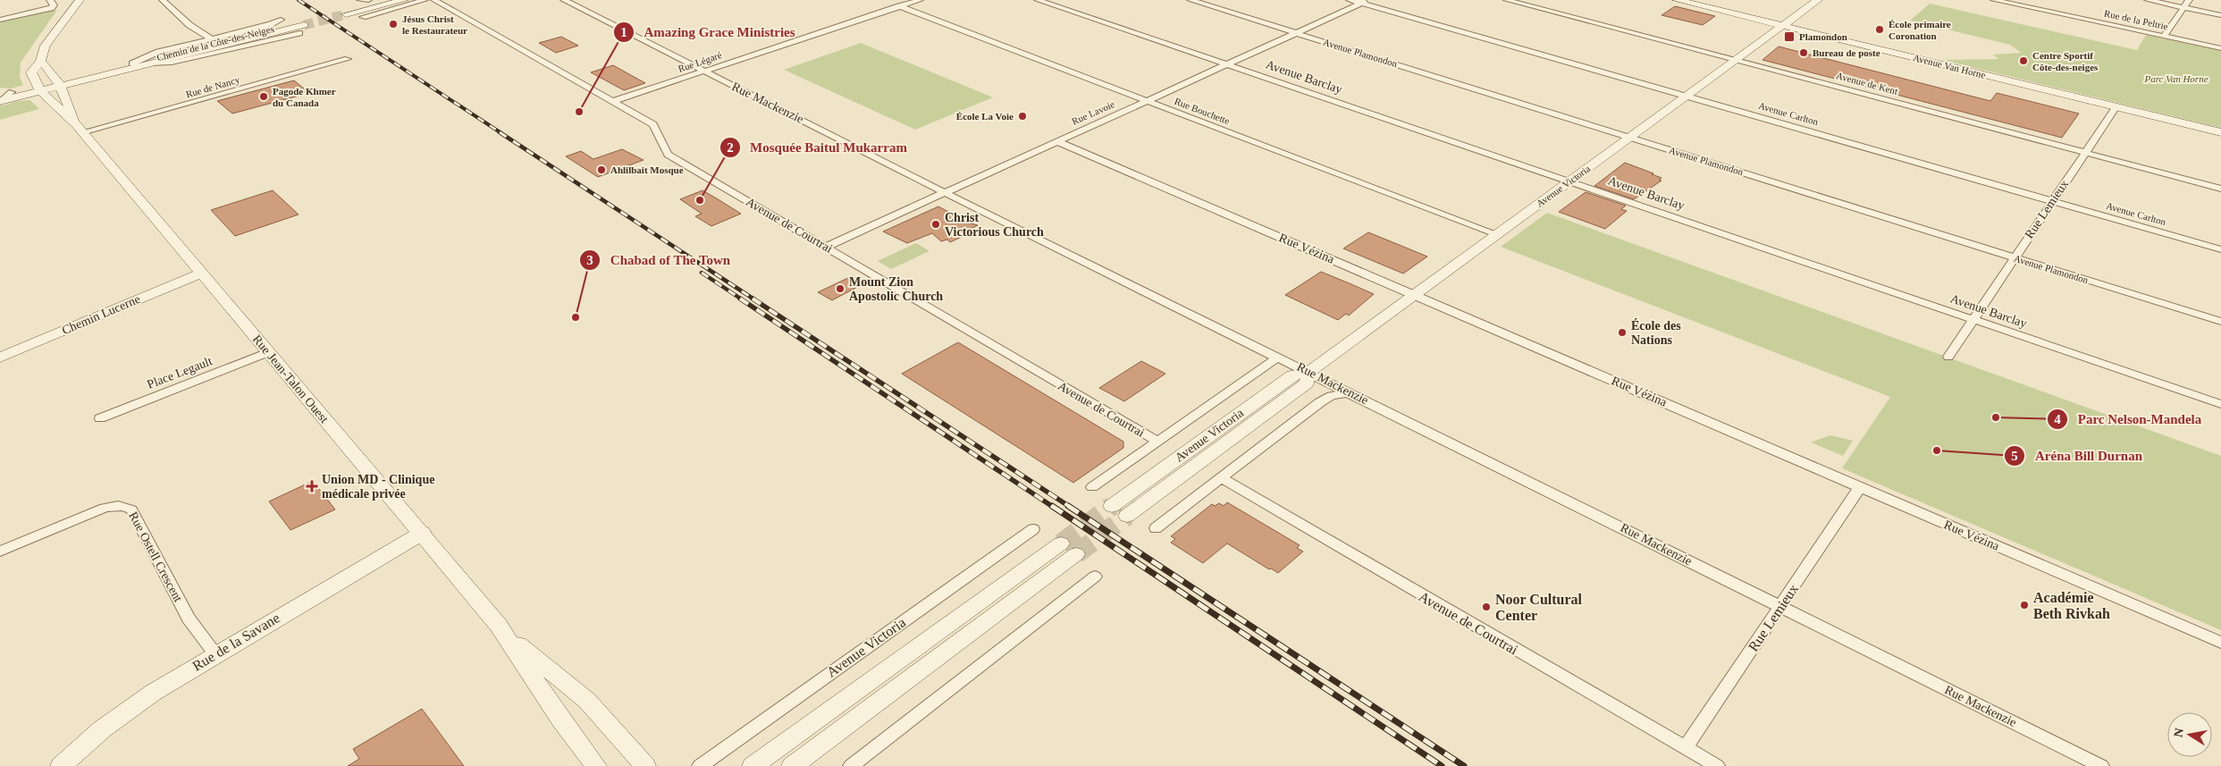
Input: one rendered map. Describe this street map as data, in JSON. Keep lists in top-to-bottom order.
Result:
{
  "streets": {
    "main road": [
      "Chemin de la Côte-des-Neiges",
      "Avenue Van Horne",
      "Avenue Victoria",
      "Chemin Lucerne",
      "Rue Jean-Talon Ouest",
      "Rue de la Savane"
    ],
    "street": [
      "Rue de la Peltrie",
      "Avenue Plamondon",
      "Rue Légaré",
      "Avenue Barclay",
      "Avenue de Kent",
      "Rue de Nancy",
      "Rue Mackenzie",
      "Rue Bouchette",
      "Rue Lavoie",
      "Avenue Carlton",
      "Rue Lemieux",
      "Avenue de Courtrai",
      "Rue Vézina",
      "Place Legault",
      "Rue Ostell Crescent"
    ]
  },
  "crossings": [
    ["Chemin de la Côte-des-Neiges", "Rue Jean-Talon Ouest"],
    ["Avenue Plamondon", "Rue Lavoie"],
    ["Avenue Plamondon", "Avenue Victoria"],
    ["Avenue Plamondon", "Rue Lemieux"],
    ["Rue Légaré", "Rue Mackenzie"],
    ["Rue Légaré", "Rue Bouchette"],
    ["Rue Légaré", "Avenue de Courtrai"],
    ["Avenue Van Horne", "Avenue Victoria"],
    ["Avenue Van Horne", "Rue Lemieux"],
    ["Avenue Barclay", "Rue Lavoie"],
    ["Avenue Barclay", "Avenue Victoria"],
    ["Avenue Barclay", "Rue Lemieux"],
    ["Avenue de Kent", "Avenue Victoria"],
    ["Avenue de Kent", "Rue Lemieux"],
    ["Rue de Nancy", "Rue Jean-Talon Ouest"],
    ["Rue Mackenzie", "Rue Lavoie"],
    ["Rue Mackenzie", "Avenue Victoria"],
    ["Rue Mackenzie", "Rue Lemieux"],
    ["Rue Bouchette", "Rue Lavoie"],
    ["Rue Bouchette", "Avenue Victoria"],
    ["Rue Lavoie", "Avenue Carlton"],
    ["Rue Lavoie", "Avenue de Courtrai"],
    ["Rue Lavoie", "Rue Vézina"],
    ["Avenue Carlton", "Avenue Victoria"],
    ["Avenue Carlton", "Rue Lemieux"],
    ["Avenue Victoria", "Avenue de Courtrai"],
    ["Avenue Victoria", "Rue Vézina"],
    ["Rue Lemieux", "Avenue de Courtrai"],
    ["Rue Lemieux", "Rue Vézina"],
    ["Chemin Lucerne", "Rue Jean-Talon Ouest"],
    ["Place Legault", "Rue Jean-Talon Ouest"],
    ["Rue Jean-Talon Ouest", "Rue de la Savane"],
    ["Rue Ostell Crescent", "Rue de la Savane"]
  ],
  "parks": ["Parc Van Horne"],
  "places": {
    "other": [
      "Jésus Christ le Restaurateur",
      "École primaire Coronation",
      "Bureau de poste",
      "Centre Sportif Côte-des-neiges",
      "Pagode Khmer du Canada",
      "Amazing Grace Ministries",
      "École La Voie",
      "Ahlilbait Mosque",
      "Mosquée Baitul Mukarram",
      "Christ Victorious Church",
      "Mount Zion Apostolic Church",
      "Chabad of The Town",
      "École des Nations",
      "Parc Nelson-Mandela",
      "Aréna Bill Durnan",
      "Académie Beth Rivkah",
      "Noor Cultural Center"
    ],
    "transit": ["Plamondon"],
    "health": ["Union MD - Clinique médicale privée"]
  },
  "north": "left"
}
